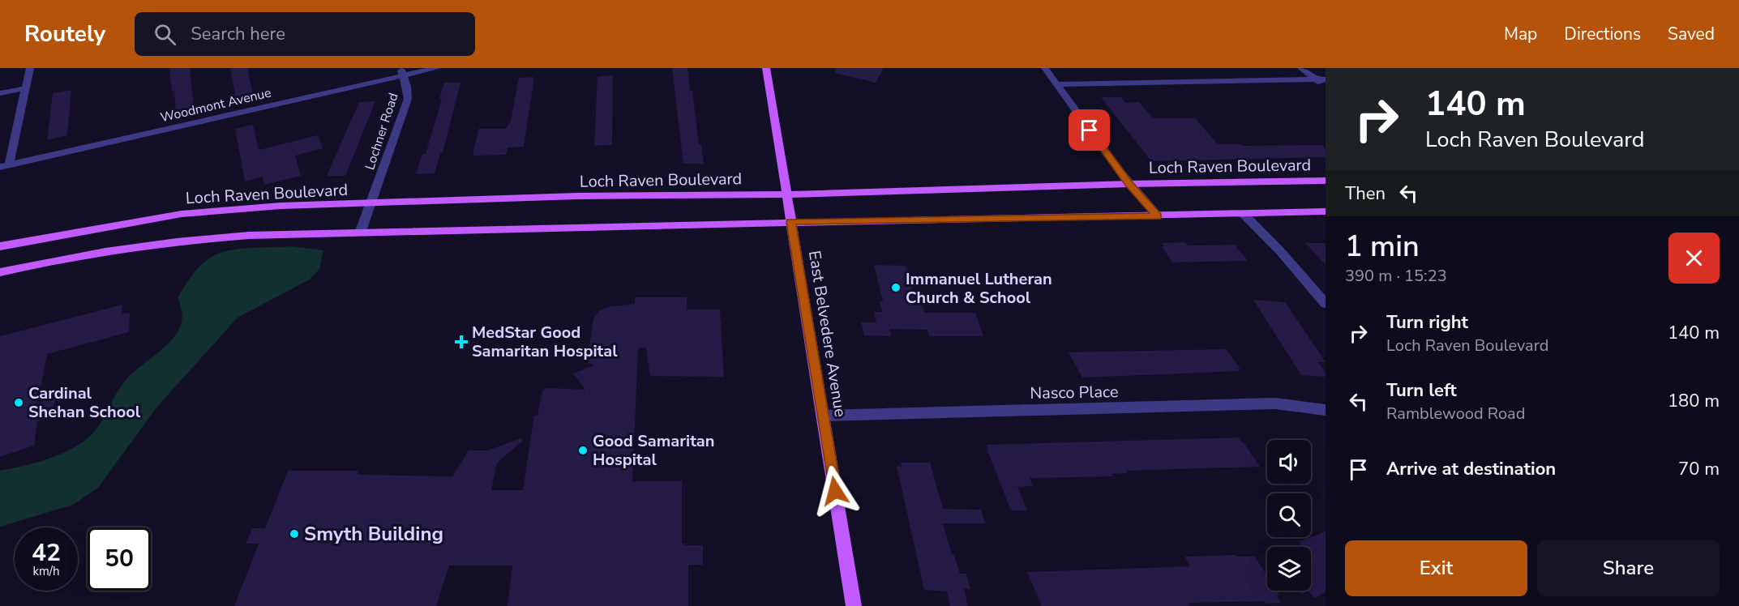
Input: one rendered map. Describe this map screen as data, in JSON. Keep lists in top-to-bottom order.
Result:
{
  "streets": {
    "main road": ["Loch Raven Boulevard", "East Belvedere Avenue"],
    "street": ["Woodmont Avenue", "Lochner Road", "Nasco Place"]
  },
  "crossings": [
    ["Woodmont Avenue", "Lochner Road"],
    ["Lochner Road", "Loch Raven Boulevard"],
    ["Loch Raven Boulevard", "East Belvedere Avenue"],
    ["East Belvedere Avenue", "Nasco Place"]
  ],
  "places": {
    "other": [
      "Immanuel Lutheran Church & School",
      "Cardinal Shehan School",
      "Good Samaritan Hospital",
      "Smyth Building"
    ],
    "health": ["MedStar Good Samaritan Hospital"]
  },
  "page": {
    "header": "Routely",
    "search": "Search here",
    "nav": ["Map", "Directions", "Saved"],
    "turn": ["140 m", "Loch Raven Boulevard"],
    "then": "Then",
    "heading": ["1 min", "390 m · 15:23"],
    "list": [
      {
        "name": "Turn right",
        "note": "Loch Raven Boulevard",
        "value": "140 m"
      },
      {
        "name": "Turn left",
        "note": "Ramblewood Road",
        "value": "180 m"
      },
      {
        "name": "Arrive at destination",
        "value": "70 m"
      }
    ],
    "speed": "42 km/h",
    "limit": "50",
    "buttons": ["Exit", "Share"]
  }
}
